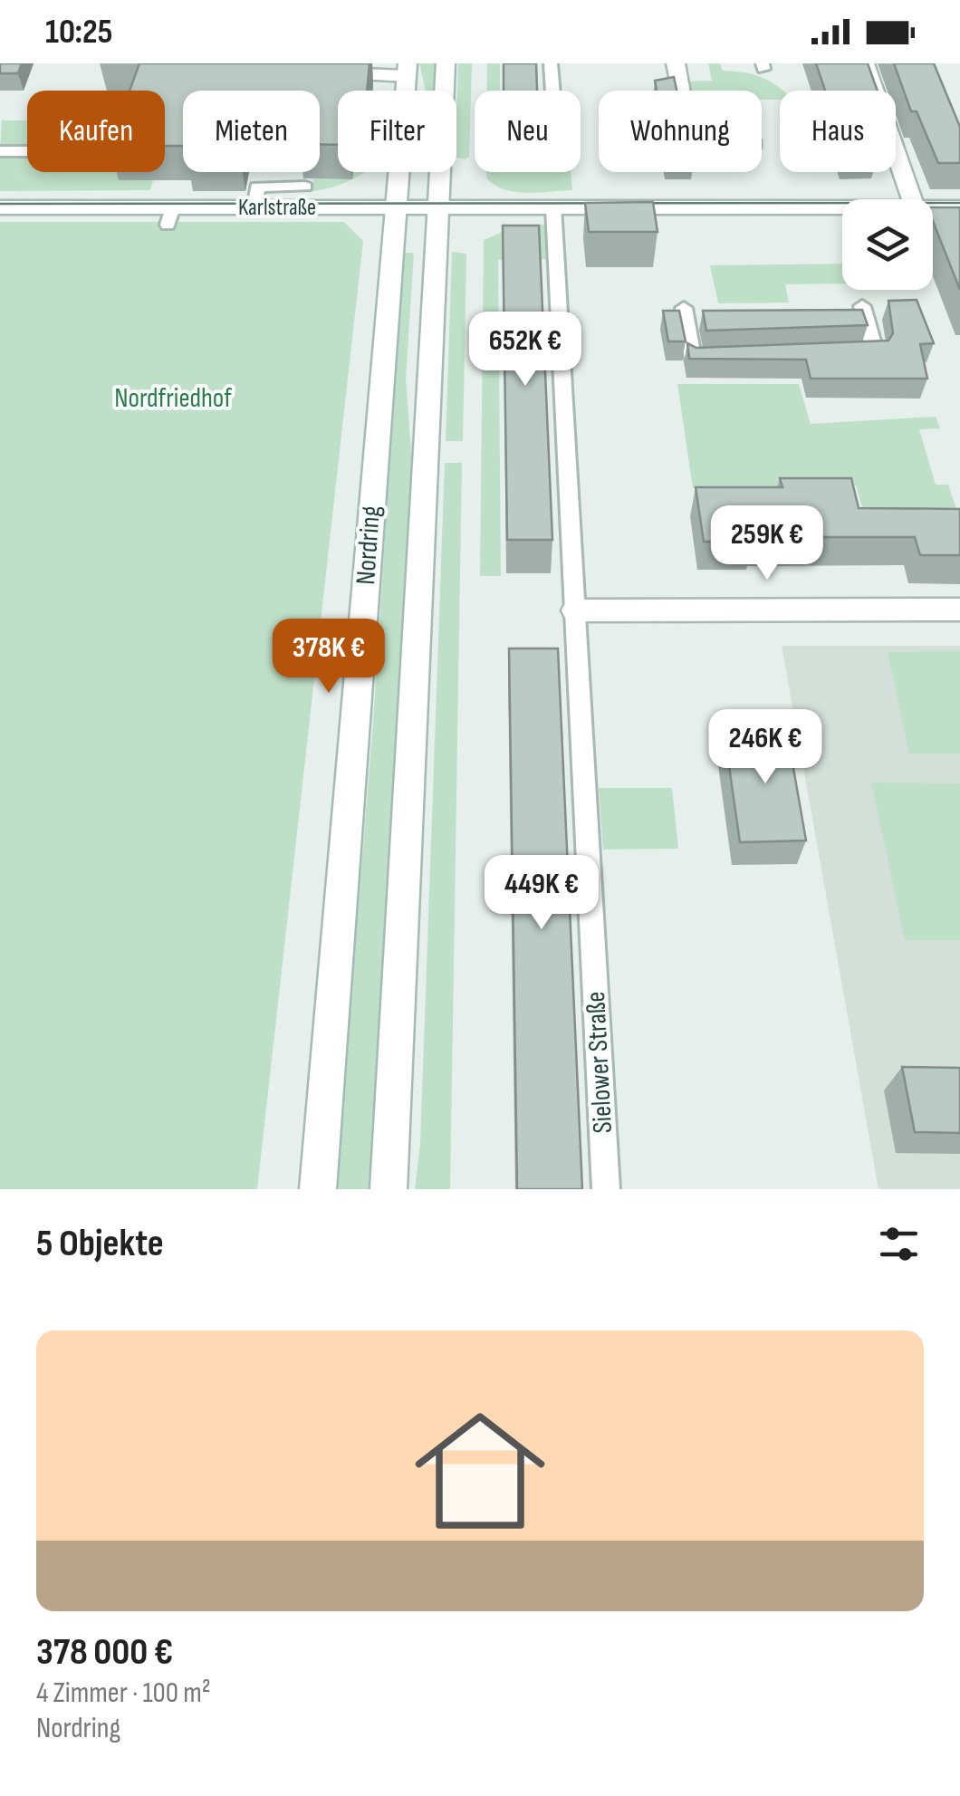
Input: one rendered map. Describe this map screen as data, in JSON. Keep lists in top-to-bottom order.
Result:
{
  "streets": {
    "main road": ["Karlstraße", "Nordring"],
    "lane": ["Sielower Straße"]
  },
  "crossings": [
    ["Karlstraße", "Nordring"]
  ],
  "parks": ["Nordfriedhof"],
  "page": {
    "status": "10:25",
    "chip": [
      "Kaufen",
      "Mieten",
      "Filter",
      "Neu",
      "Wohnung",
      "Haus"
    ],
    "price": [
      "652K €",
      "259K €",
      "378K €",
      "246K €",
      "449K €"
    ],
    "heading": "5 Objekte",
    "list": [
      {
        "name": "378 000 €",
        "note": "4 Zimmer · 100 m² · Nordring"
      }
    ]
  }
}
